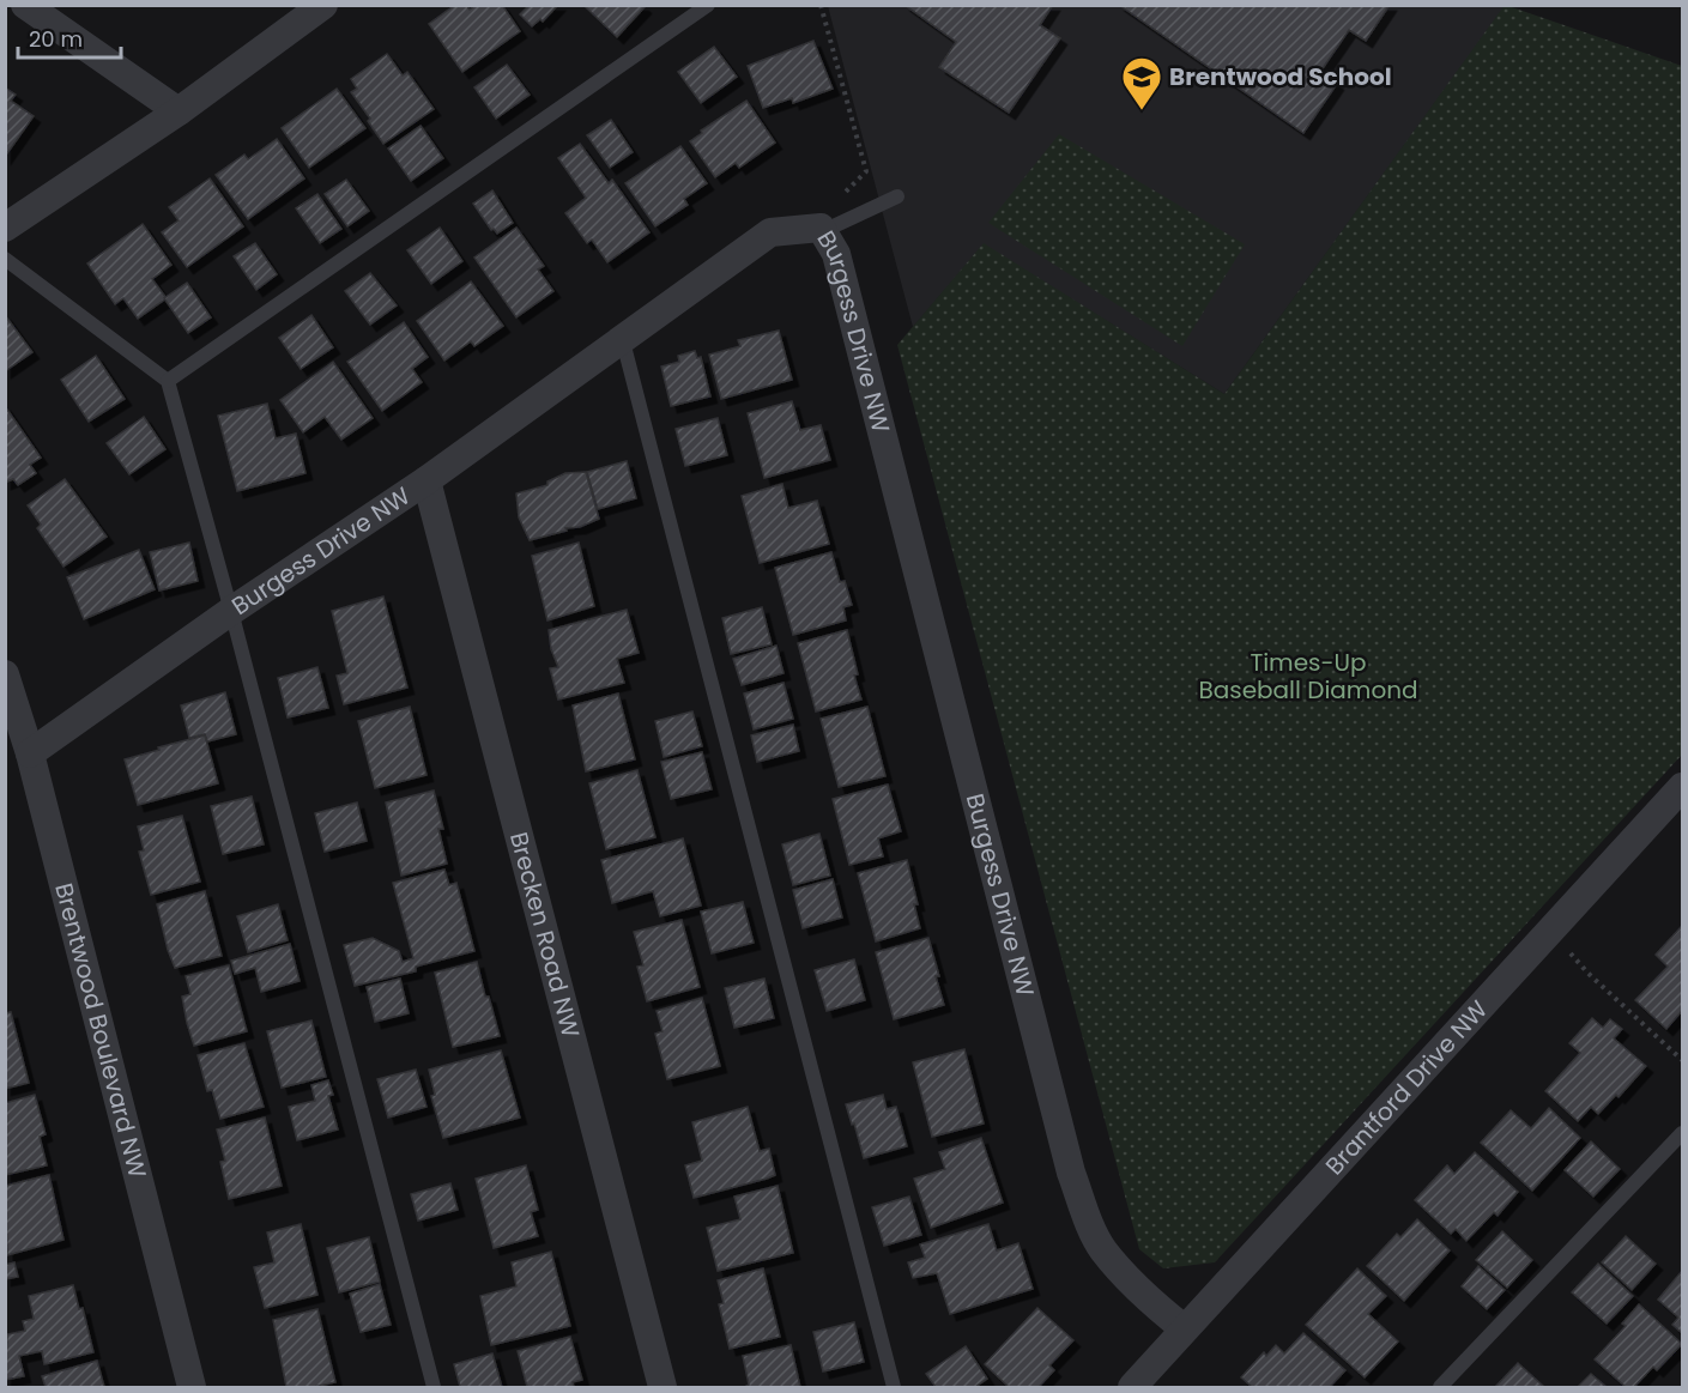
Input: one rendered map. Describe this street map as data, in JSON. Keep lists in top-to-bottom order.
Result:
{
  "streets": {
    "street": [
      "Burgess Drive NW",
      "Brecken Road NW",
      "Brentwood Boulevard NW",
      "Brantford Drive NW"
    ]
  },
  "crossings": [
    ["Burgess Drive NW", "Brecken Road NW"],
    ["Burgess Drive NW", "Brentwood Boulevard NW"],
    ["Burgess Drive NW", "Brantford Drive NW"]
  ],
  "parks": ["Times-Up Baseball Diamond"],
  "places": {
    "school or university": ["Brentwood School"]
  },
  "scale_bar": "20 m"
}
